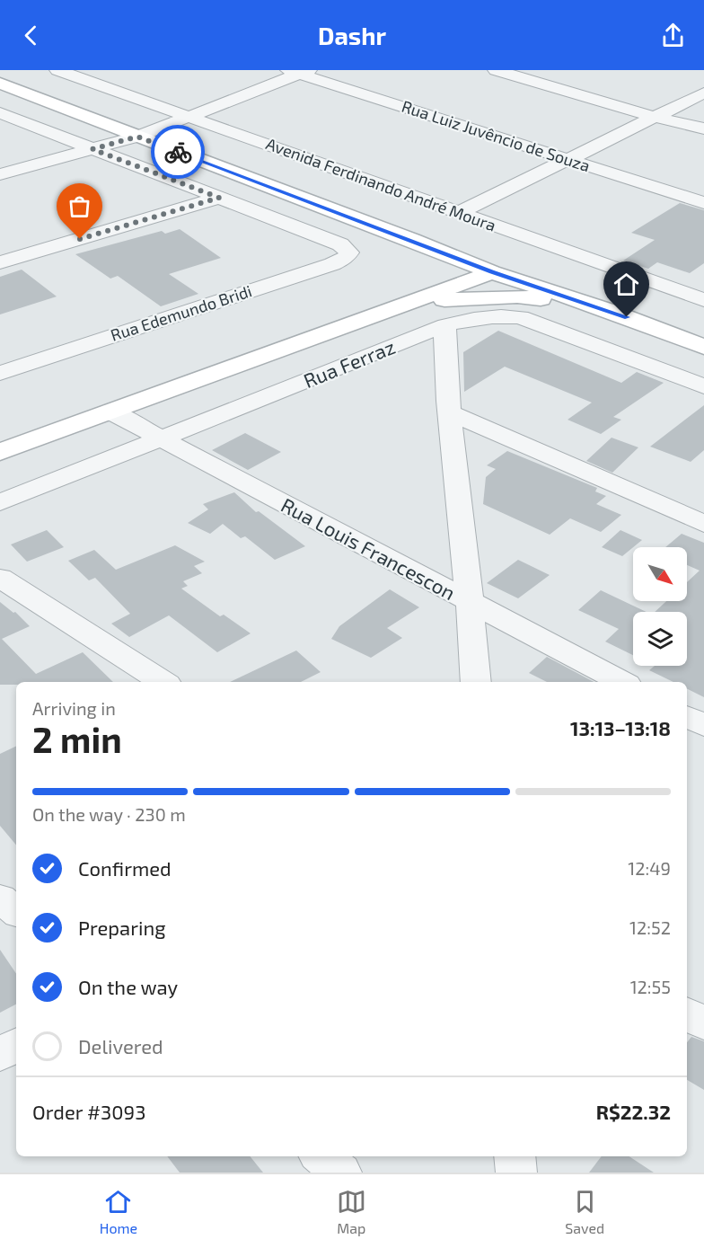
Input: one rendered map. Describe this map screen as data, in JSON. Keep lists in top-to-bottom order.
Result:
{
  "streets": {
    "street": [
      "Rua Luiz Juvêncio de Souza",
      "Avenida Ferdinando André Moura",
      "Rua Edemundo Bridi",
      "Rua Ferraz",
      "Rua Louis Francescon"
    ]
  },
  "crossings": [
    ["Rua Ferraz", "Rua Louis Francescon"]
  ],
  "north": "bottom right",
  "page": {
    "header": "Dashr",
    "heading": ["2 min", "Arriving in", "13:13–13:18"],
    "panel": ["Order #3093", "R$22.32"],
    "bar": "On the way · 230 m",
    "list": [
      ["Confirmed", "12:49"],
      ["Preparing", "12:52"],
      ["On the way", "12:55"],
      "Delivered"
    ],
    "tabs": ["Home", "Map", "Saved"]
  }
}
